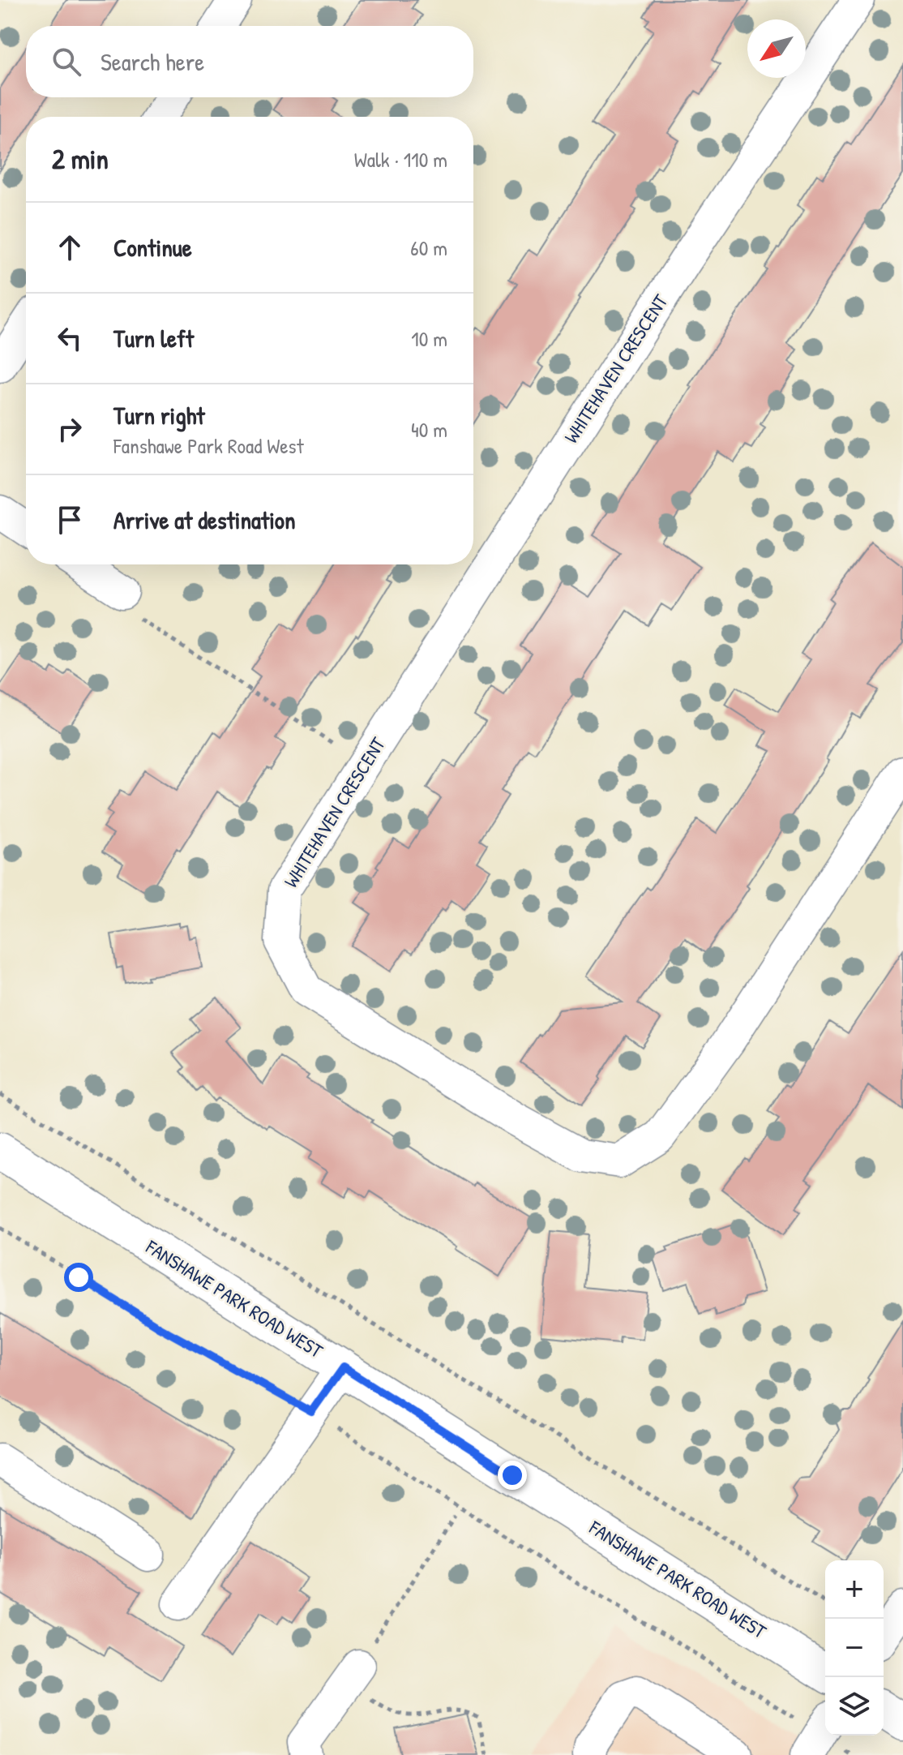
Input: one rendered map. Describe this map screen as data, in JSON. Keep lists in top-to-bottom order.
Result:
{
  "streets": {
    "main road": ["FANSHAWE PARK ROAD WEST"],
    "street": ["WHITEHAVEN CRESCENT"]
  },
  "north": "bottom left",
  "page": {
    "search": "Search here",
    "heading": ["2 min", "Walk · 110 m"],
    "list": [
      ["Continue", "60 m"],
      ["Turn left", "10 m"],
      ["Turn right", "Fanshawe Park Road West", "40 m"],
      "Arrive at destination"
    ],
    "map_buttons": ["+", "−"]
  }
}
